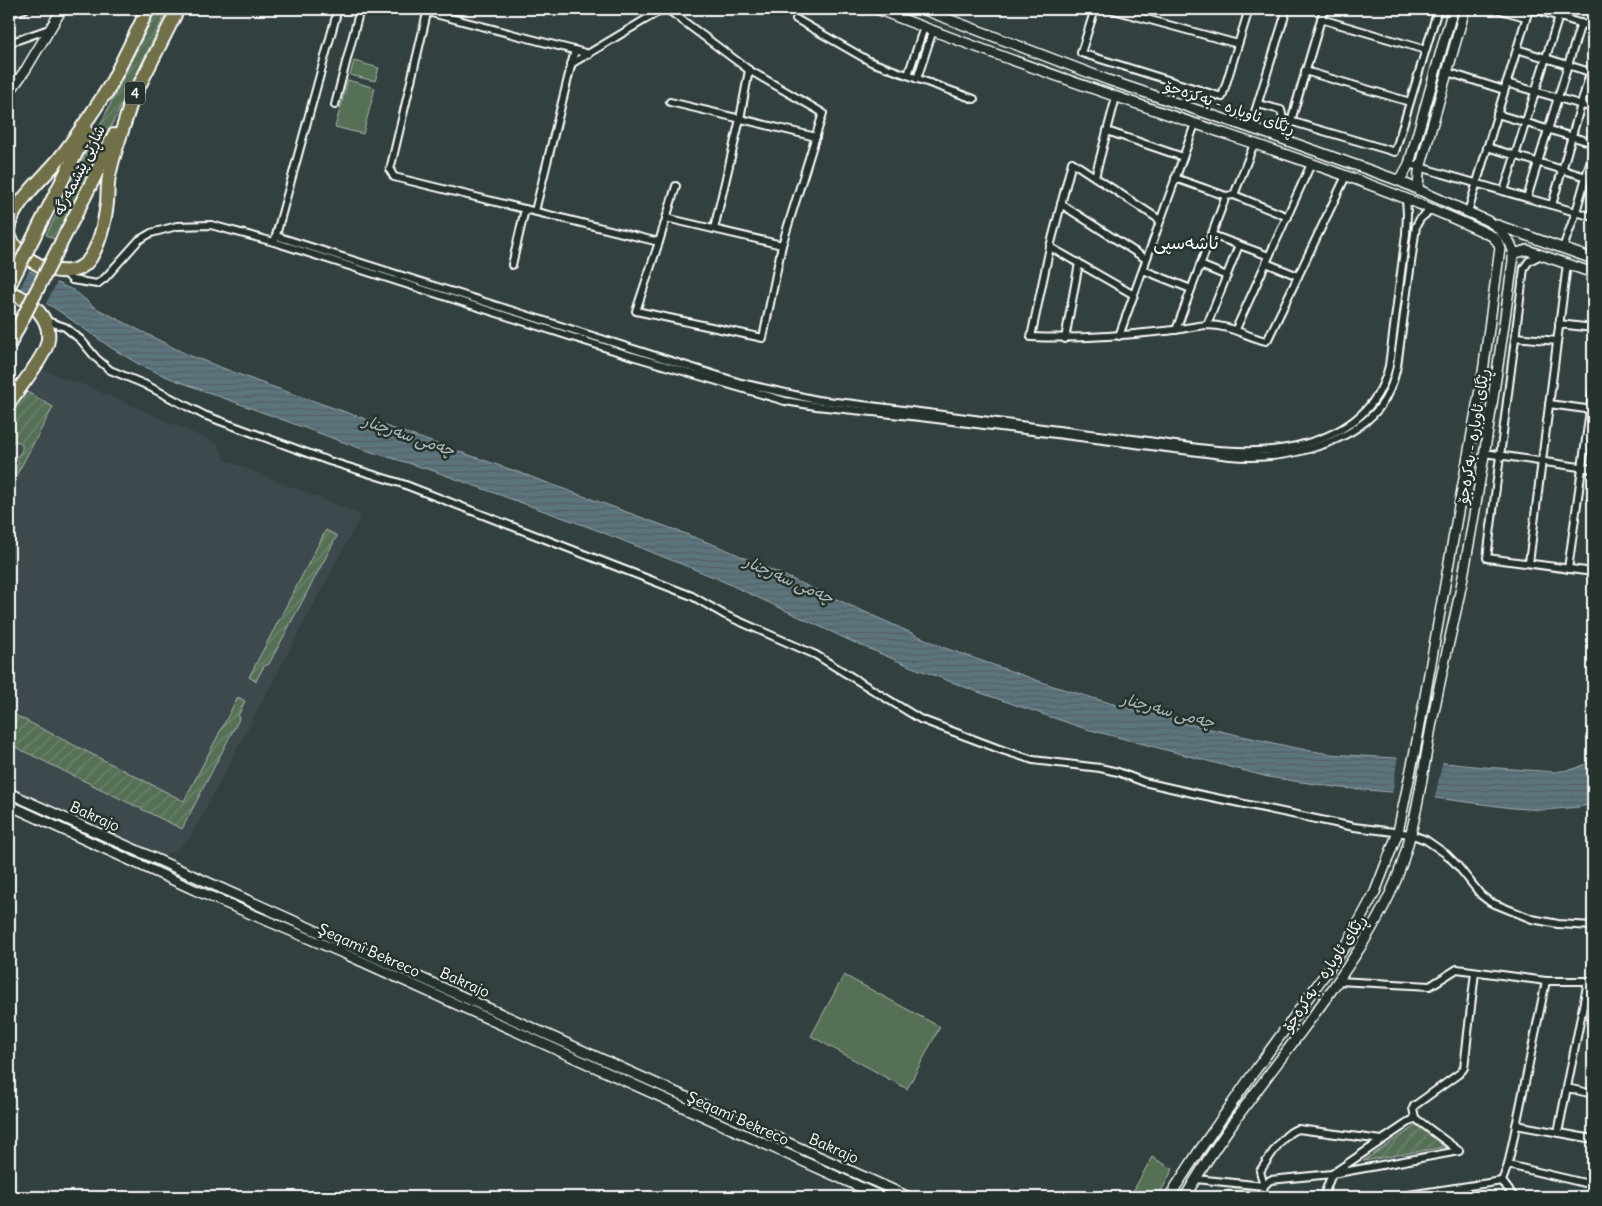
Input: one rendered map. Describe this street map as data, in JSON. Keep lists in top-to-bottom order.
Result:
{
  "streets": {
    "highway": ["4", "شاڕێی پێشمەرگە"],
    "main road": ["ڕێگای ئاوبارە - بەکرەجۆ", "Bakrajo", "Şeqamî Bekreco"]
  },
  "crossings": [
    ["Bakrajo", "Şeqamî Bekreco"]
  ],
  "districts": ["ئاشەسپی"],
  "water": ["چەمی سەرچنار"]
}
